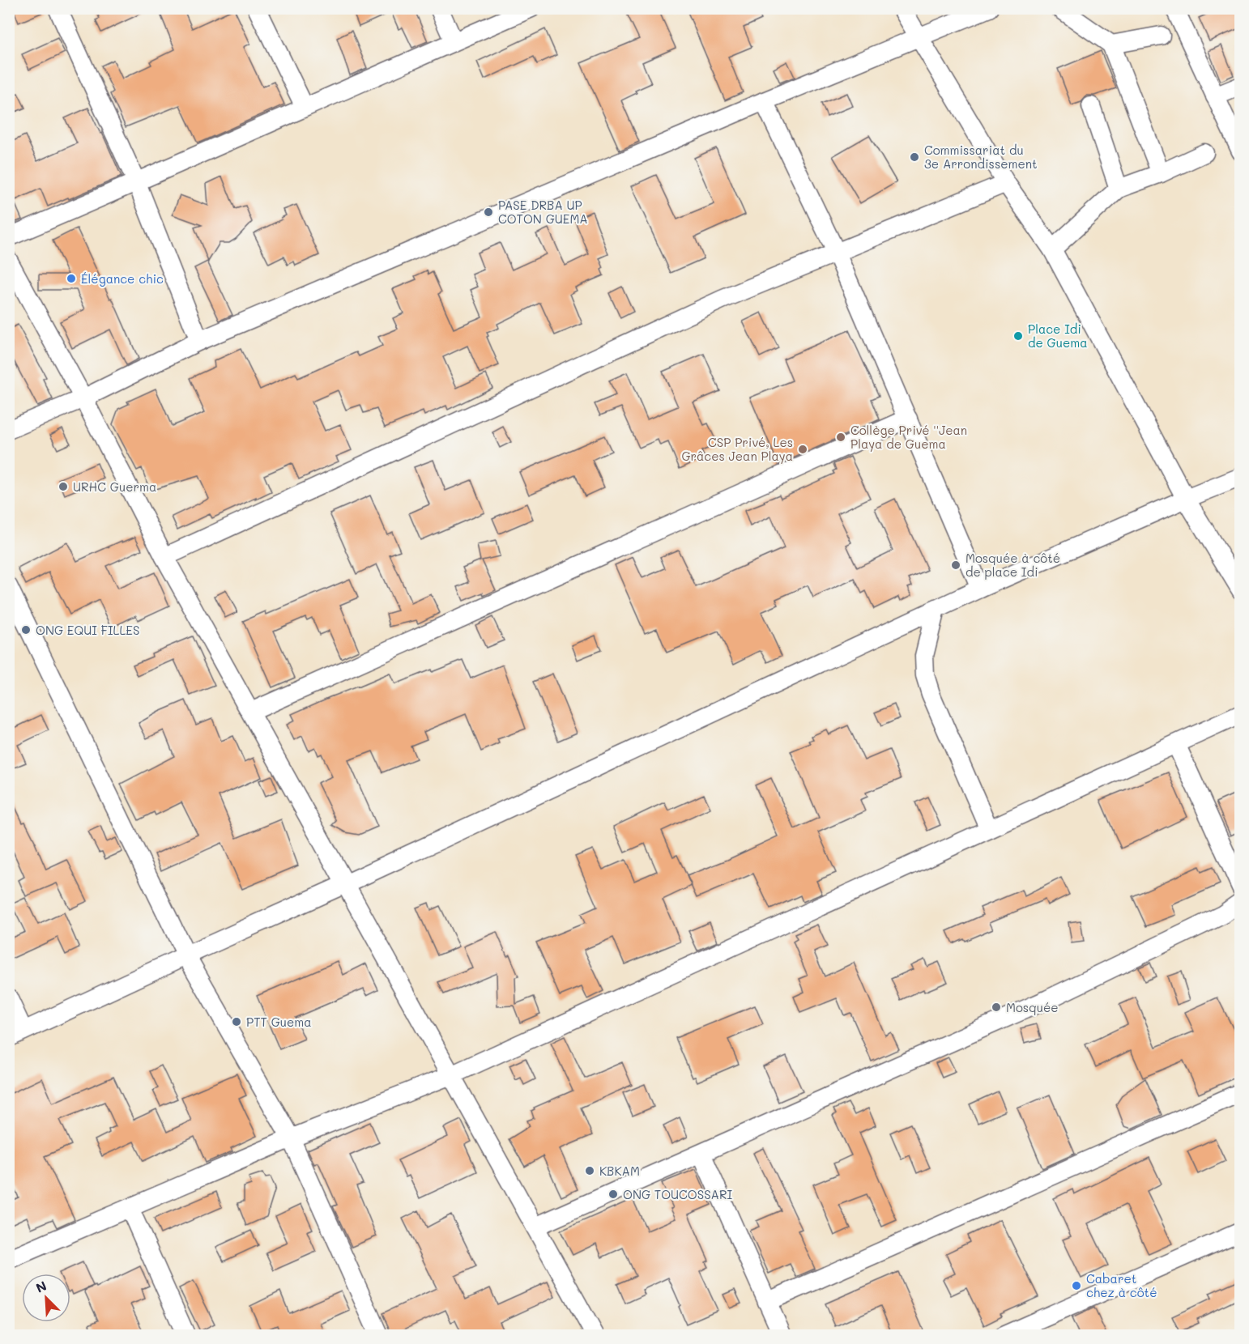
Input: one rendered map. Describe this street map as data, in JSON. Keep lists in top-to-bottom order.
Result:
{
  "places": [
    "Commissariat du 3e Arrondissement",
    "PASE DRBA UP COTON GUEMA",
    "Élégance chic",
    "Place Idi de Guema",
    "Collège Privé ''Jean Playa de Guema",
    "CSP Privé, Les Grâces Jean Playa",
    "URHC Guerma",
    "Mosquée à côté de place Idi",
    "ONG EQUI FILLES",
    "Mosquée",
    "PTT Guema",
    "KBKAM",
    "ONG TOUCOSSARI",
    "Cabaret chez à côté"
  ],
  "north": "top left"
}
